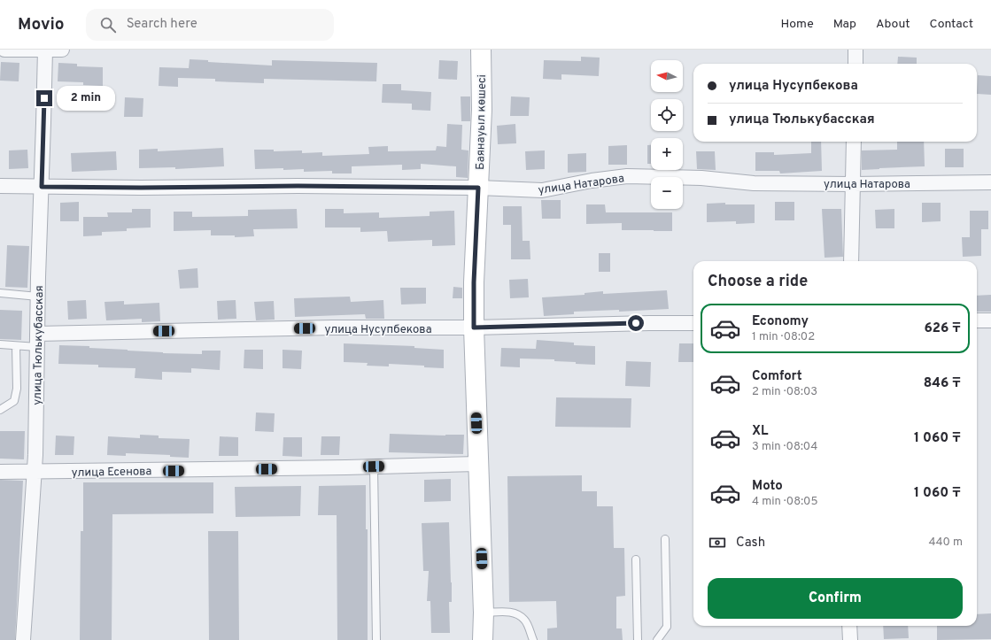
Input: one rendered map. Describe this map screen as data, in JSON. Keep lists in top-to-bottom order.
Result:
{
  "streets": {
    "main road": ["Баянауыл көшесі"],
    "street": [
      "улица Натарова",
      "улица Нусупбекова",
      "улица Тюлькубасская",
      "улица Есенова"
    ]
  },
  "crossings": [
    ["Баянауыл көшесі", "улица Натарова"],
    ["Баянауыл көшесі", "улица Нусупбекова"],
    ["Баянауыл көшесі", "улица Есенова"],
    ["улица Натарова", "улица Тюлькубасская"],
    ["улица Нусупбекова", "улица Тюлькубасская"],
    ["улица Тюлькубасская", "улица Есенова"]
  ],
  "north": "left",
  "page": {
    "header": "Movio",
    "search": "Search here",
    "nav": [
      "Home",
      "Map",
      "About",
      "Contact"
    ],
    "map_buttons": ["+", "−"],
    "banner": ["улица Нусупбекова", "улица Тюлькубасская"],
    "bubble": "2 min",
    "heading": "Choose a ride",
    "list": [
      {
        "name": "Economy",
        "note": "1 min · 08:02",
        "value": "626 ₸"
      },
      {
        "name": "Comfort",
        "note": "2 min · 08:03",
        "value": "846 ₸"
      },
      {
        "name": "XL",
        "note": "3 min · 08:04",
        "value": "1 060 ₸"
      },
      {
        "name": "Moto",
        "note": "4 min · 08:05",
        "value": "1 060 ₸"
      }
    ],
    "pay": ["Cash", "440 m"],
    "buttons": "Confirm"
  }
}
